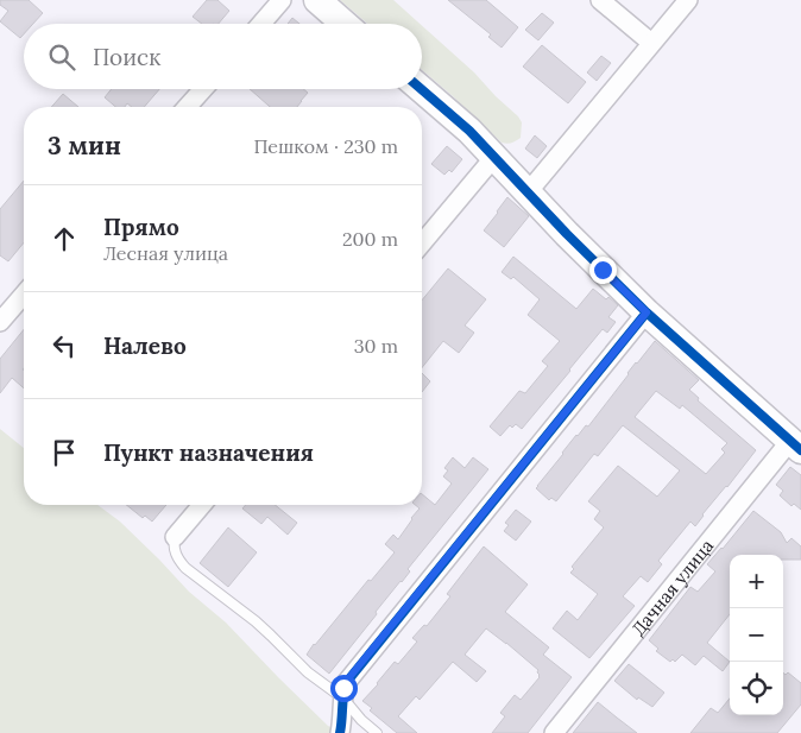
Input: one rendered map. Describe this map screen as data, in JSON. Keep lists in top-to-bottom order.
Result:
{
  "streets": {
    "street": ["Дачная улица"]
  },
  "page": {
    "search": "Поиск",
    "heading": ["3 мин", "Пешком · 230 m"],
    "list": [
      ["Прямо", "Лесная улица", "200 m"],
      ["Налево", "30 m"],
      "Пункт назначения"
    ],
    "map_buttons": ["+", "−"]
  }
}
